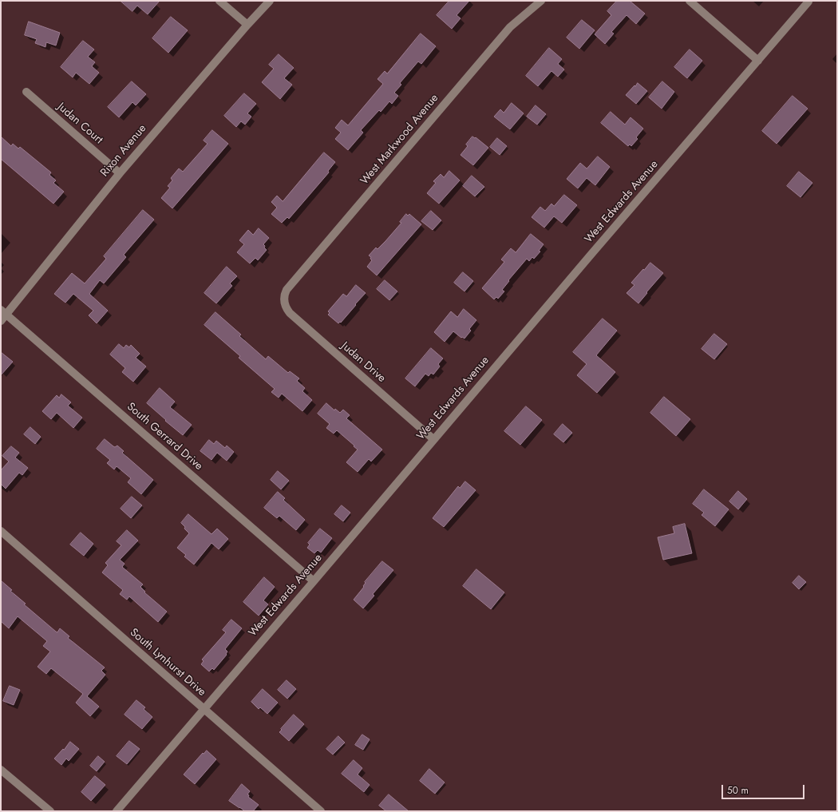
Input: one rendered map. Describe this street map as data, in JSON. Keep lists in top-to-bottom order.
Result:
{
  "streets": {
    "street": [
      "Judan Court",
      "West Markwood Avenue",
      "Rixon Avenue",
      "West Edwards Avenue",
      "Judan Drive",
      "South Gerrard Drive",
      "South Lynhurst Drive"
    ]
  },
  "crossings": [
    ["Judan Court", "Rixon Avenue"],
    ["West Markwood Avenue", "Judan Drive"],
    ["Rixon Avenue", "South Gerrard Drive"],
    ["West Edwards Avenue", "Judan Drive"],
    ["West Edwards Avenue", "South Gerrard Drive"],
    ["West Edwards Avenue", "South Lynhurst Drive"]
  ],
  "scale_bar": "50 m"
}
